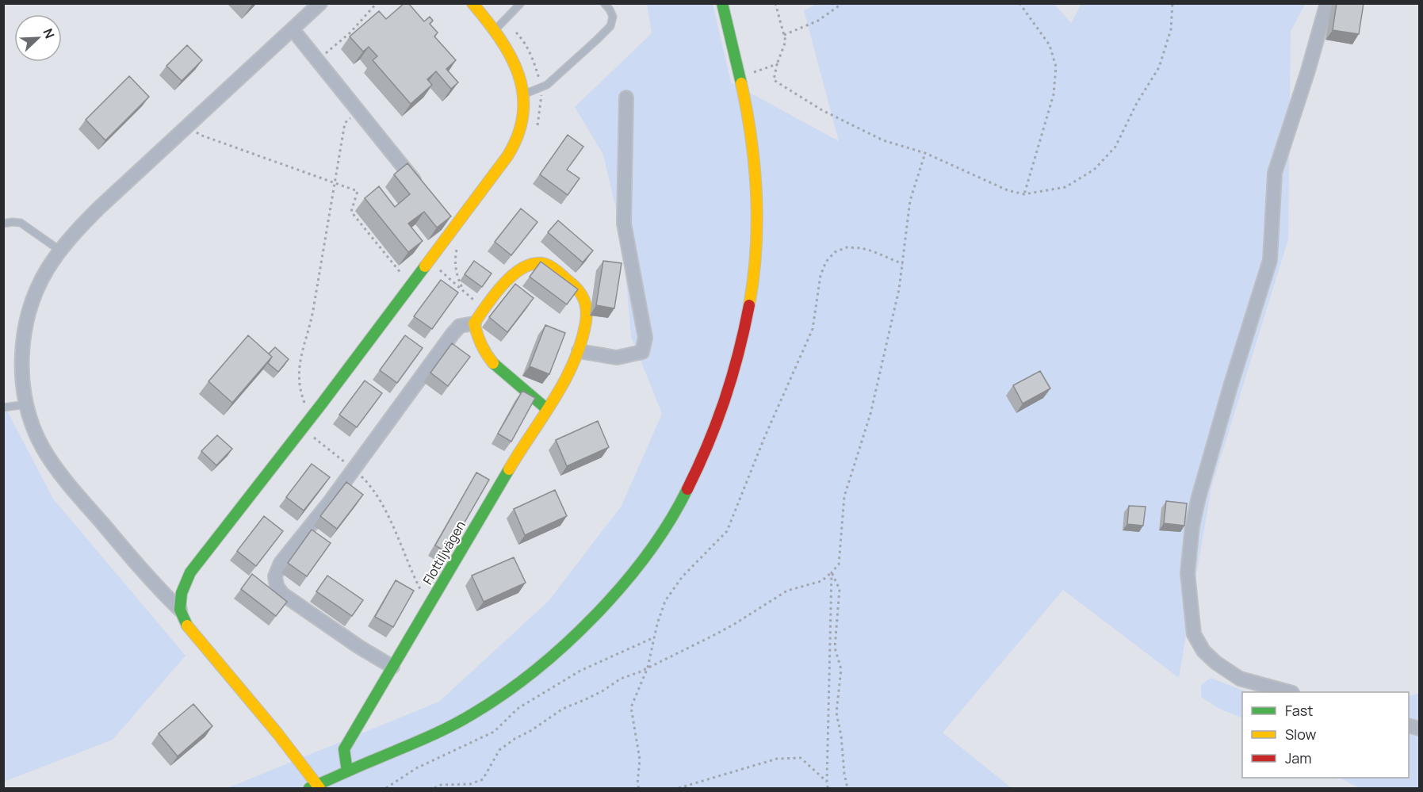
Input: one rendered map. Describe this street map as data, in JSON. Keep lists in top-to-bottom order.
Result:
{
  "streets": {
    "street": ["Flottiljvägen"]
  },
  "legend": ["Fast", "Slow", "Jam"],
  "north": "top right"
}
